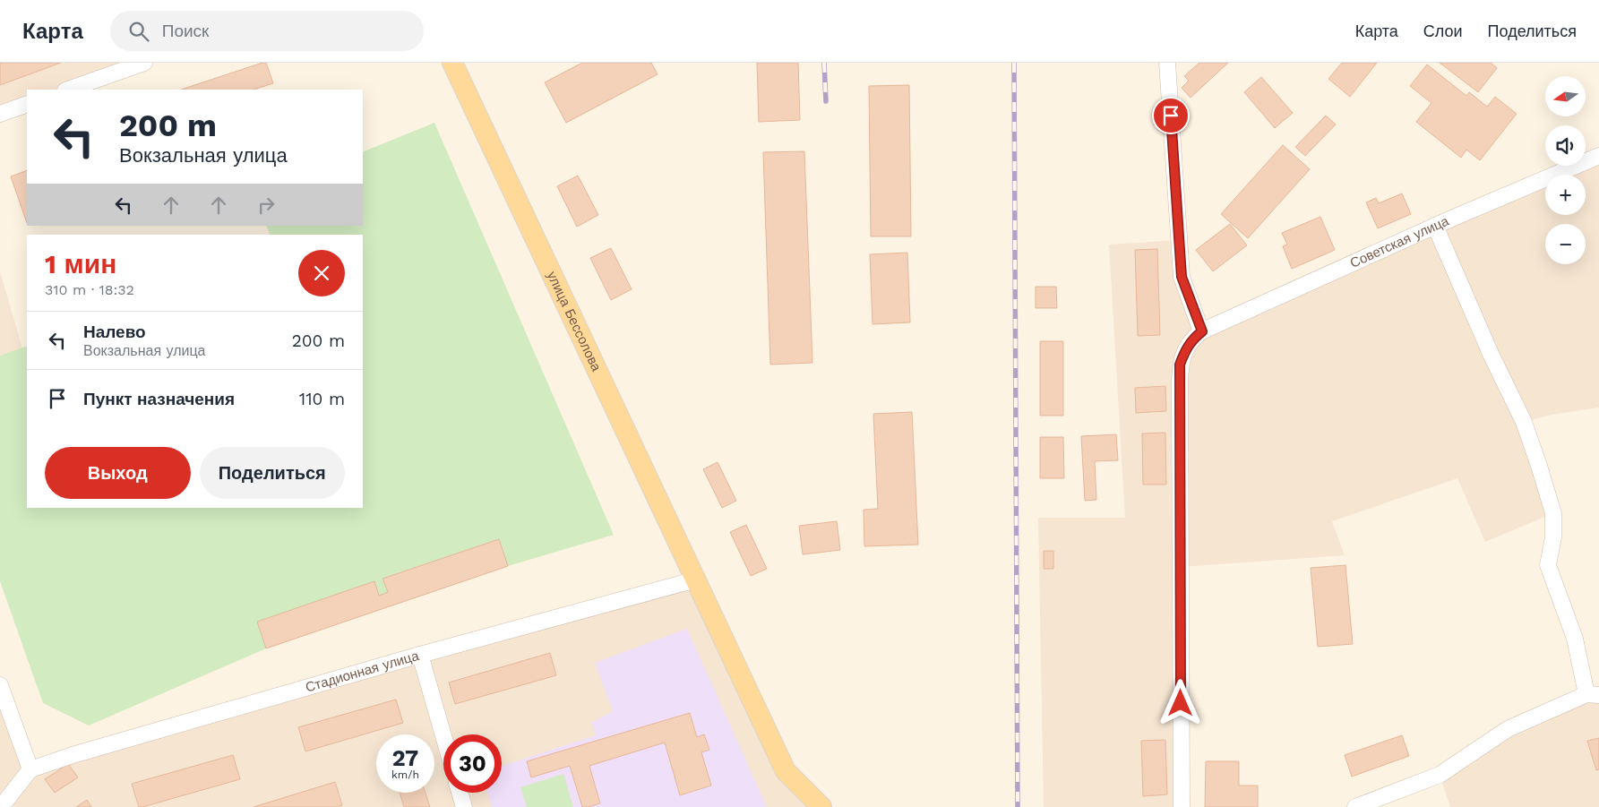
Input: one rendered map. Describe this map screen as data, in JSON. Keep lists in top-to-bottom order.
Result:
{
  "streets": {
    "main road": ["улица Бессолова"],
    "street": ["Советская улица", "Стадионная улица"]
  },
  "crossings": [
    ["улица Бессолова", "Стадионная улица"]
  ],
  "north": "left",
  "page": {
    "header": "Карта",
    "search": "Поиск",
    "nav": ["Карта", "Слои", "Поделиться"],
    "map_buttons": ["+", "−"],
    "turn": ["200 m", "Вокзальная улица"],
    "heading": ["1 мин", "310 m · 18:32"],
    "list": [
      {
        "name": "Налево",
        "note": "Вокзальная улица",
        "value": "200 m"
      },
      {
        "name": "Пункт назначения",
        "value": "110 m"
      }
    ],
    "buttons": ["Выход", "Поделиться"],
    "speed": "27 km/h",
    "limit": "30"
  }
}
